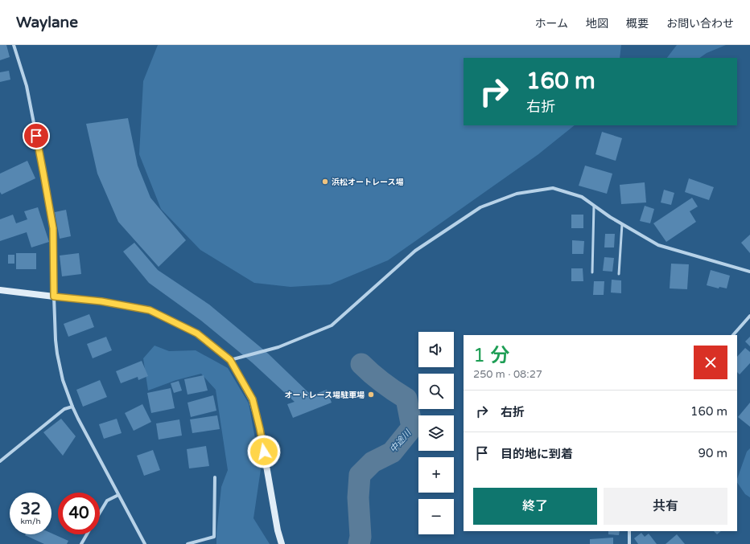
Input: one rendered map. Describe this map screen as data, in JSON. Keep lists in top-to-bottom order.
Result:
{
  "water": ["中途川"],
  "places": ["浜松オートレース場", "オートレース場駐車場"],
  "page": {
    "header": "Waylane",
    "nav": [
      "ホーム",
      "地図",
      "概要",
      "お問い合わせ"
    ],
    "turn": ["160 m", "右折"],
    "map_buttons": ["+", "−"],
    "heading": ["1 分", "250 m · 08:27"],
    "list": [
      {
        "name": "右折",
        "value": "160 m"
      },
      {
        "name": "目的地に到着",
        "value": "90 m"
      }
    ],
    "buttons": ["終了", "共有"],
    "speed": "32 km/h",
    "limit": "40"
  }
}
